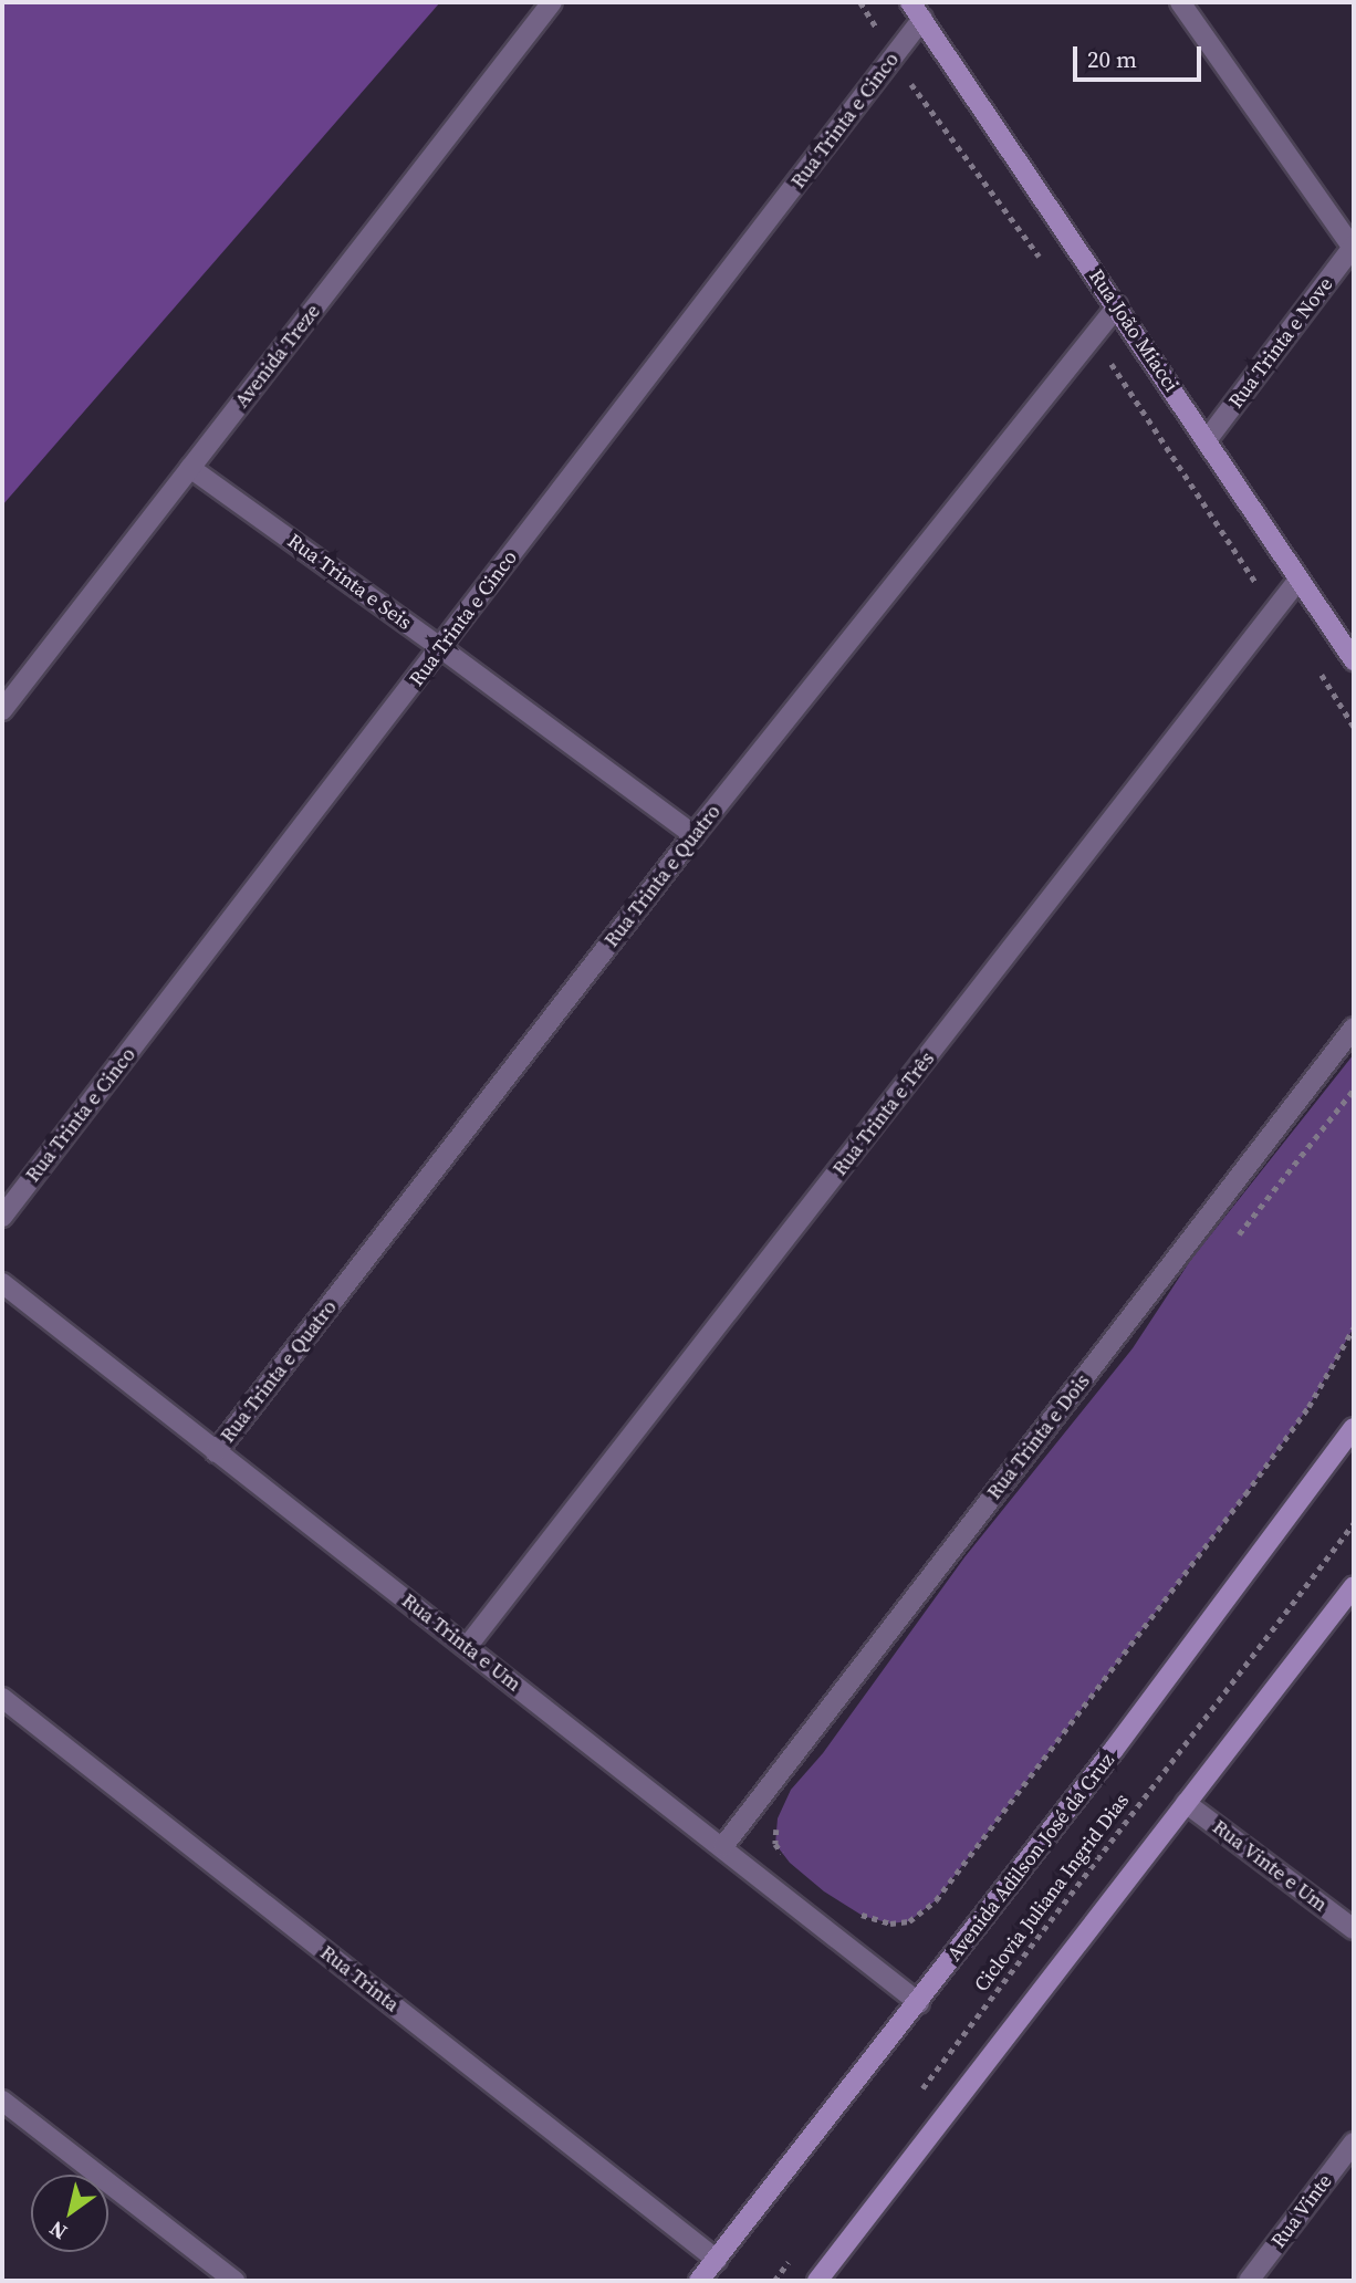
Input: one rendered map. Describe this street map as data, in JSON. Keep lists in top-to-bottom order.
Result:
{
  "streets": {
    "main road": ["Rua João Miacci", "Avenida Adilson José da Cruz"],
    "street": [
      "Rua Trinta e Cinco",
      "Rua Trinta e Nove",
      "Avenida Treze",
      "Rua Trinta e Seis",
      "Rua Trinta e Quatro",
      "Rua Trinta e Três",
      "Rua Trinta e Dois",
      "Rua Trinta e Um",
      "Rua Vinte e Um",
      "Rua Trinta",
      "Rua Vinte"
    ],
    "path": ["Ciclovia Juliana Ingrid Dias"]
  },
  "crossings": [
    ["Rua Trinta e Cinco", "Rua João Miacci"],
    ["Rua Trinta e Cinco", "Rua Trinta e Seis"],
    ["Rua João Miacci", "Rua Trinta e Nove"],
    ["Rua João Miacci", "Rua Trinta e Quatro"],
    ["Rua João Miacci", "Rua Trinta e Três"],
    ["Avenida Treze", "Rua Trinta e Seis"],
    ["Rua Trinta e Seis", "Rua Trinta e Quatro"],
    ["Rua Trinta e Quatro", "Rua Trinta e Um"],
    ["Rua Trinta e Três", "Rua Trinta e Um"],
    ["Rua Trinta e Dois", "Rua Trinta e Um"],
    ["Rua Trinta e Um", "Avenida Adilson José da Cruz"],
    ["Avenida Adilson José da Cruz", "Rua Trinta"]
  ],
  "scale_bar": "20 m",
  "north": "bottom left"
}
